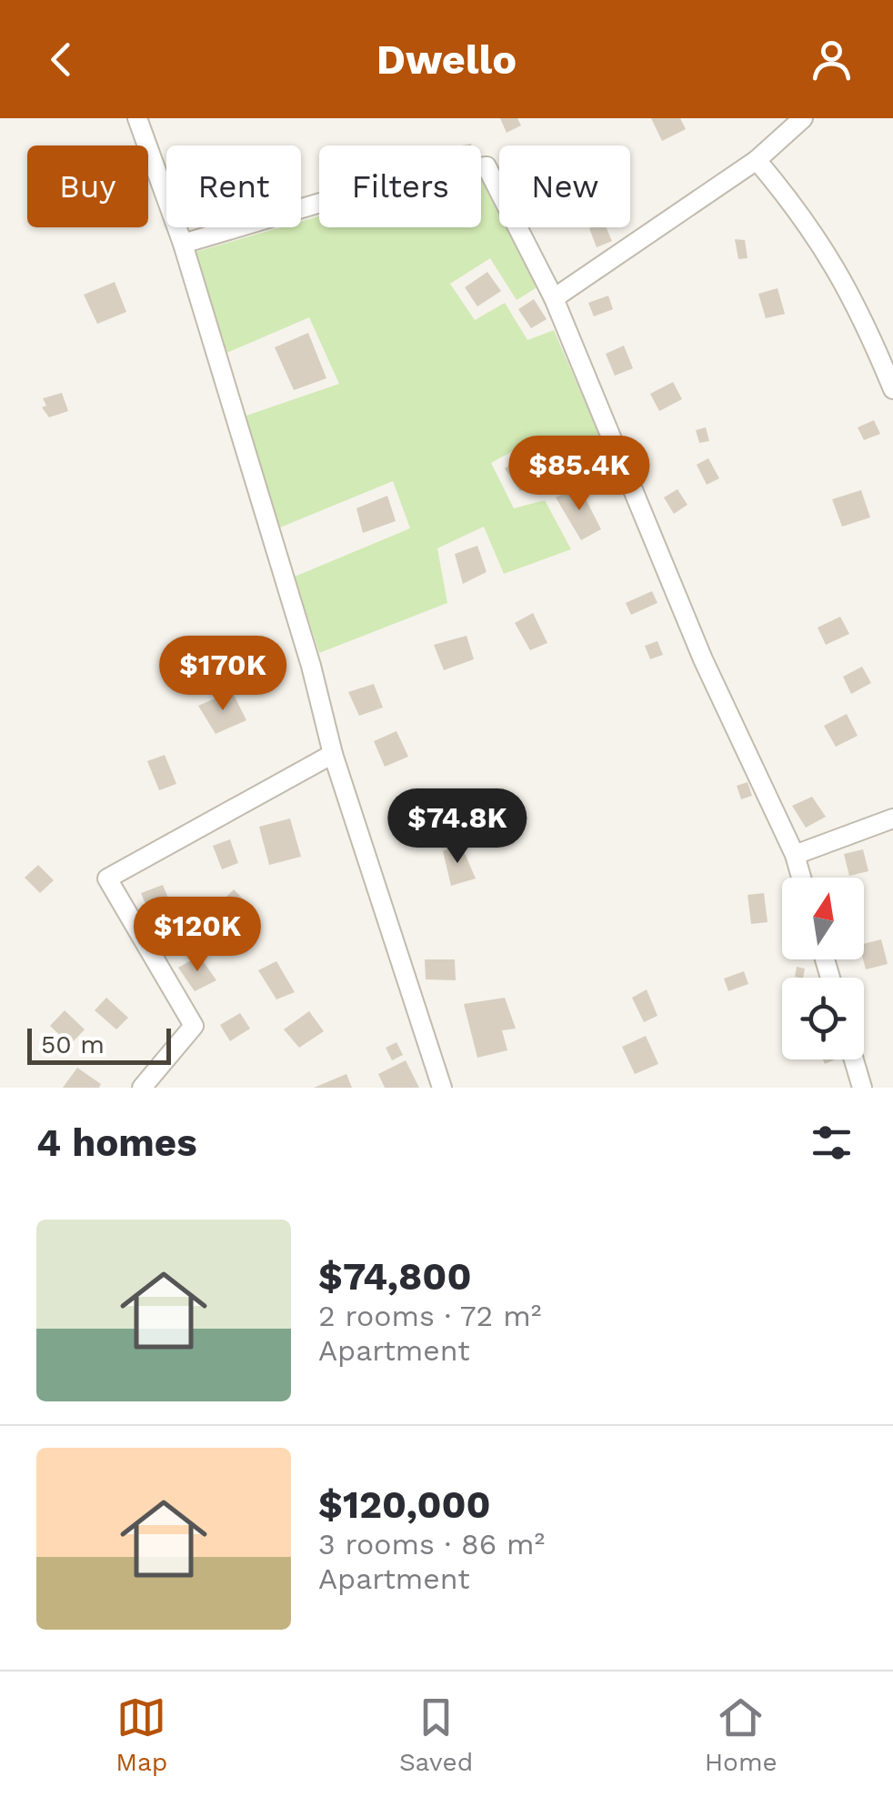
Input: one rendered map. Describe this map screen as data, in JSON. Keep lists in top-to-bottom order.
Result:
{
  "scale_bar": "50 m",
  "north": "top",
  "page": {
    "header": "Dwello",
    "chip": [
      "Buy",
      "Rent",
      "Filters",
      "New"
    ],
    "price": [
      "$85.4K",
      "$170K",
      "$74.8K",
      "$120K"
    ],
    "scale": "50 m",
    "heading": "4 homes",
    "list": [
      {
        "name": "$74,800",
        "note": "2 rooms · 72 m² · Apartment"
      },
      {
        "name": "$120,000",
        "note": "3 rooms · 86 m² · Apartment"
      }
    ],
    "tabs": ["Map", "Saved", "Home"]
  }
}
